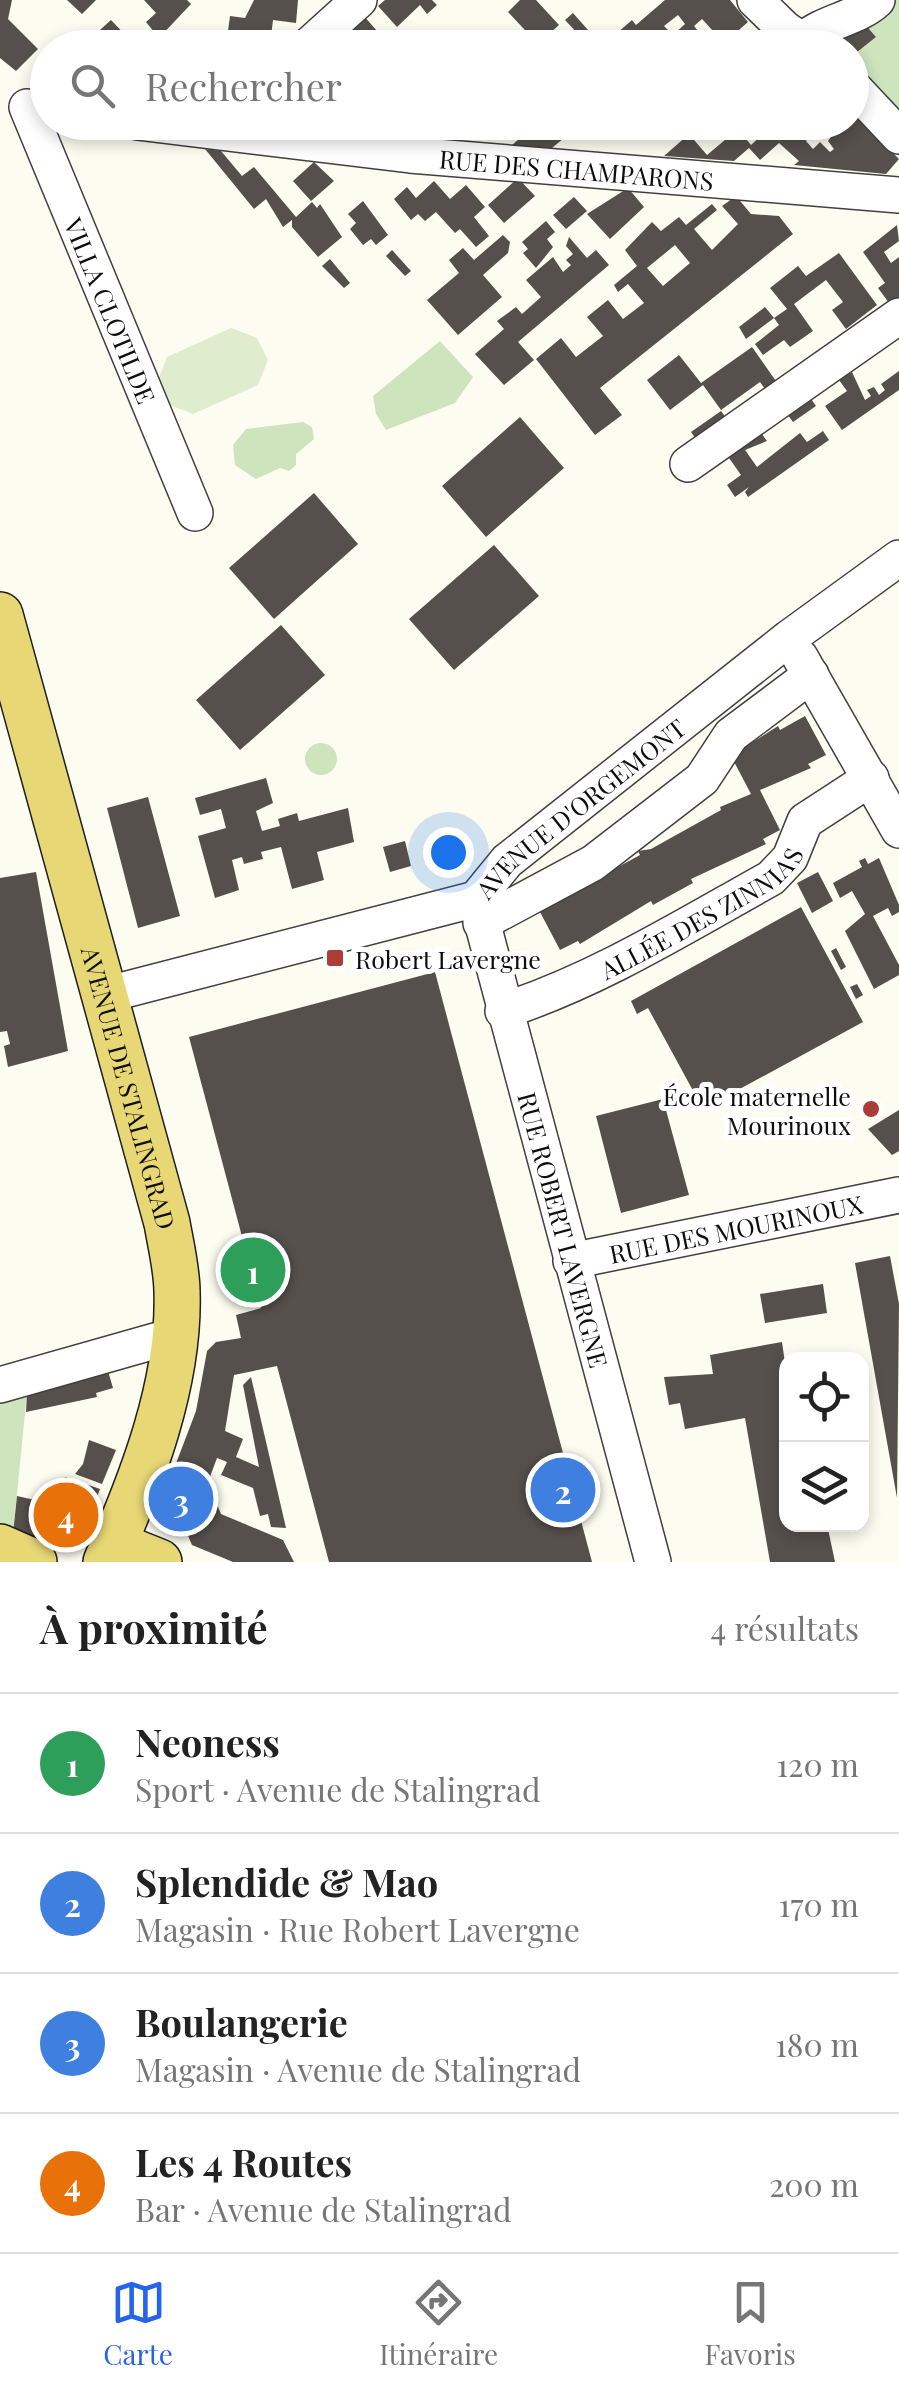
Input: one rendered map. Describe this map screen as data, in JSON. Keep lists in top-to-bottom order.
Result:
{
  "streets": {
    "main road": ["AVENUE DE STALINGRAD"],
    "street": [
      "RUE DES CHAMPARONS",
      "VILLA CLOTILDE",
      "AVENUE D'ORGEMONT",
      "ALLÉE DES ZINNIAS",
      "RUE DES MOURINOUX",
      "RUE ROBERT LAVERGNE"
    ]
  },
  "crossings": [
    ["AVENUE D'ORGEMONT", "AVENUE DE STALINGRAD"],
    ["AVENUE D'ORGEMONT", "RUE ROBERT LAVERGNE"],
    ["ALLÉE DES ZINNIAS", "RUE ROBERT LAVERGNE"],
    ["RUE DES MOURINOUX", "RUE ROBERT LAVERGNE"]
  ],
  "places": {
    "transit": ["Robert Lavergne"],
    "other": ["École maternelle Mourinoux"]
  },
  "page": {
    "search": "Rechercher",
    "pins": [
      "1",
      "2",
      "3",
      "4"
    ],
    "heading": ["À proximité", "4 résultats"],
    "list": [
      {
        "mark": "1",
        "name": "Neoness",
        "note": "Sport · Avenue de Stalingrad",
        "value": "120 m"
      },
      {
        "mark": "2",
        "name": "Splendide & Mao",
        "note": "Magasin · Rue Robert Lavergne",
        "value": "170 m"
      },
      {
        "mark": "3",
        "name": "Boulangerie",
        "note": "Magasin · Avenue de Stalingrad",
        "value": "180 m"
      },
      {
        "mark": "4",
        "name": "Les 4 Routes",
        "note": "Bar · Avenue de Stalingrad",
        "value": "200 m"
      }
    ],
    "nav": ["Carte", "Itinéraire", "Favoris"]
  }
}
